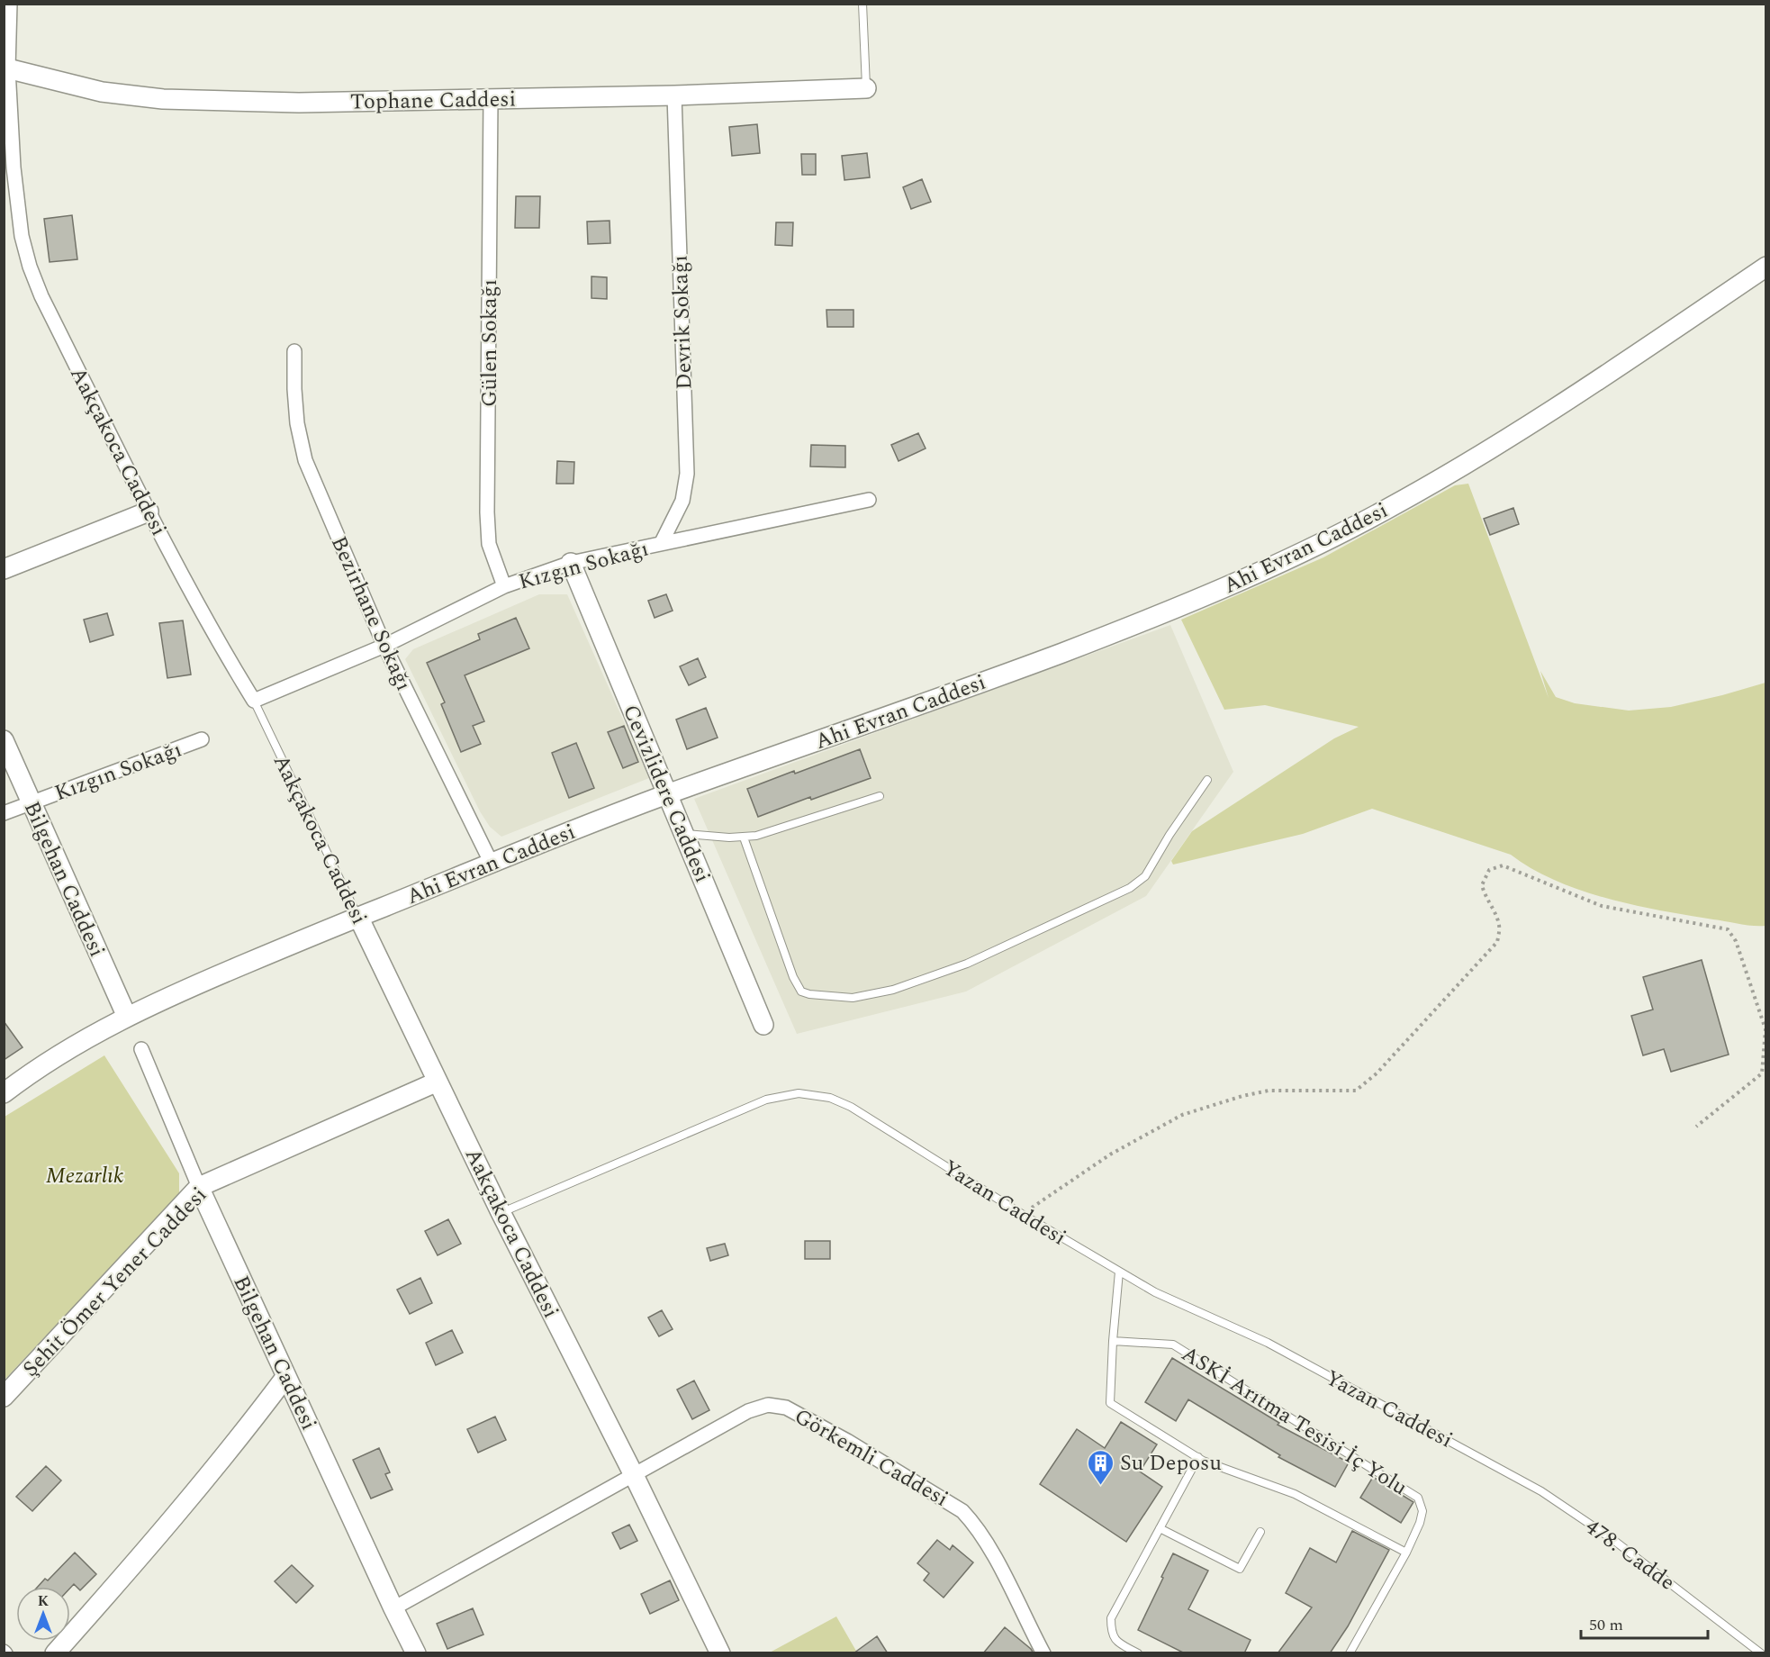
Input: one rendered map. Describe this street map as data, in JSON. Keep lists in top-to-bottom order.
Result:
{
  "streets": {
    "street": [
      "Tophane Caddesi",
      "Devrik Sokağı",
      "Gülen Sokağı",
      "Aakçakoca Caddesi",
      "Ahi Evran Caddesi",
      "Kızgın Sokağı",
      "Bezirhane Sokağı",
      "Cevizlidere Caddesi",
      "Bilgehan Caddesi",
      "Şehit Ömer Yener Caddesi",
      "Görkemli Caddesi"
    ],
    "lane": ["Yazan Caddesi", "ASKİ Arıtma Tesisi İç Yolu", "478. Cadde"]
  },
  "crossings": [
    ["Tophane Caddesi", "Devrik Sokağı"],
    ["Tophane Caddesi", "Gülen Sokağı"],
    ["Tophane Caddesi", "Aakçakoca Caddesi"],
    ["Devrik Sokağı", "Kızgın Sokağı"],
    ["Gülen Sokağı", "Kızgın Sokağı"],
    ["Aakçakoca Caddesi", "Ahi Evran Caddesi"],
    ["Aakçakoca Caddesi", "Kızgın Sokağı"],
    ["Aakçakoca Caddesi", "Yazan Caddesi"],
    ["Aakçakoca Caddesi", "Şehit Ömer Yener Caddesi"],
    ["Aakçakoca Caddesi", "Görkemli Caddesi"],
    ["Ahi Evran Caddesi", "Bezirhane Sokağı"],
    ["Ahi Evran Caddesi", "Cevizlidere Caddesi"],
    ["Ahi Evran Caddesi", "Bilgehan Caddesi"],
    ["Kızgın Sokağı", "Bezirhane Sokağı"],
    ["Kızgın Sokağı", "Cevizlidere Caddesi"],
    ["Kızgın Sokağı", "Bilgehan Caddesi"],
    ["Bilgehan Caddesi", "Şehit Ömer Yener Caddesi"],
    ["Bilgehan Caddesi", "Görkemli Caddesi"],
    ["Yazan Caddesi", "478. Cadde"]
  ],
  "parks": ["Mezarlık"],
  "places": {
    "building": ["Su Deposu"]
  },
  "scale_bar": "50 m",
  "north": "top"
}
